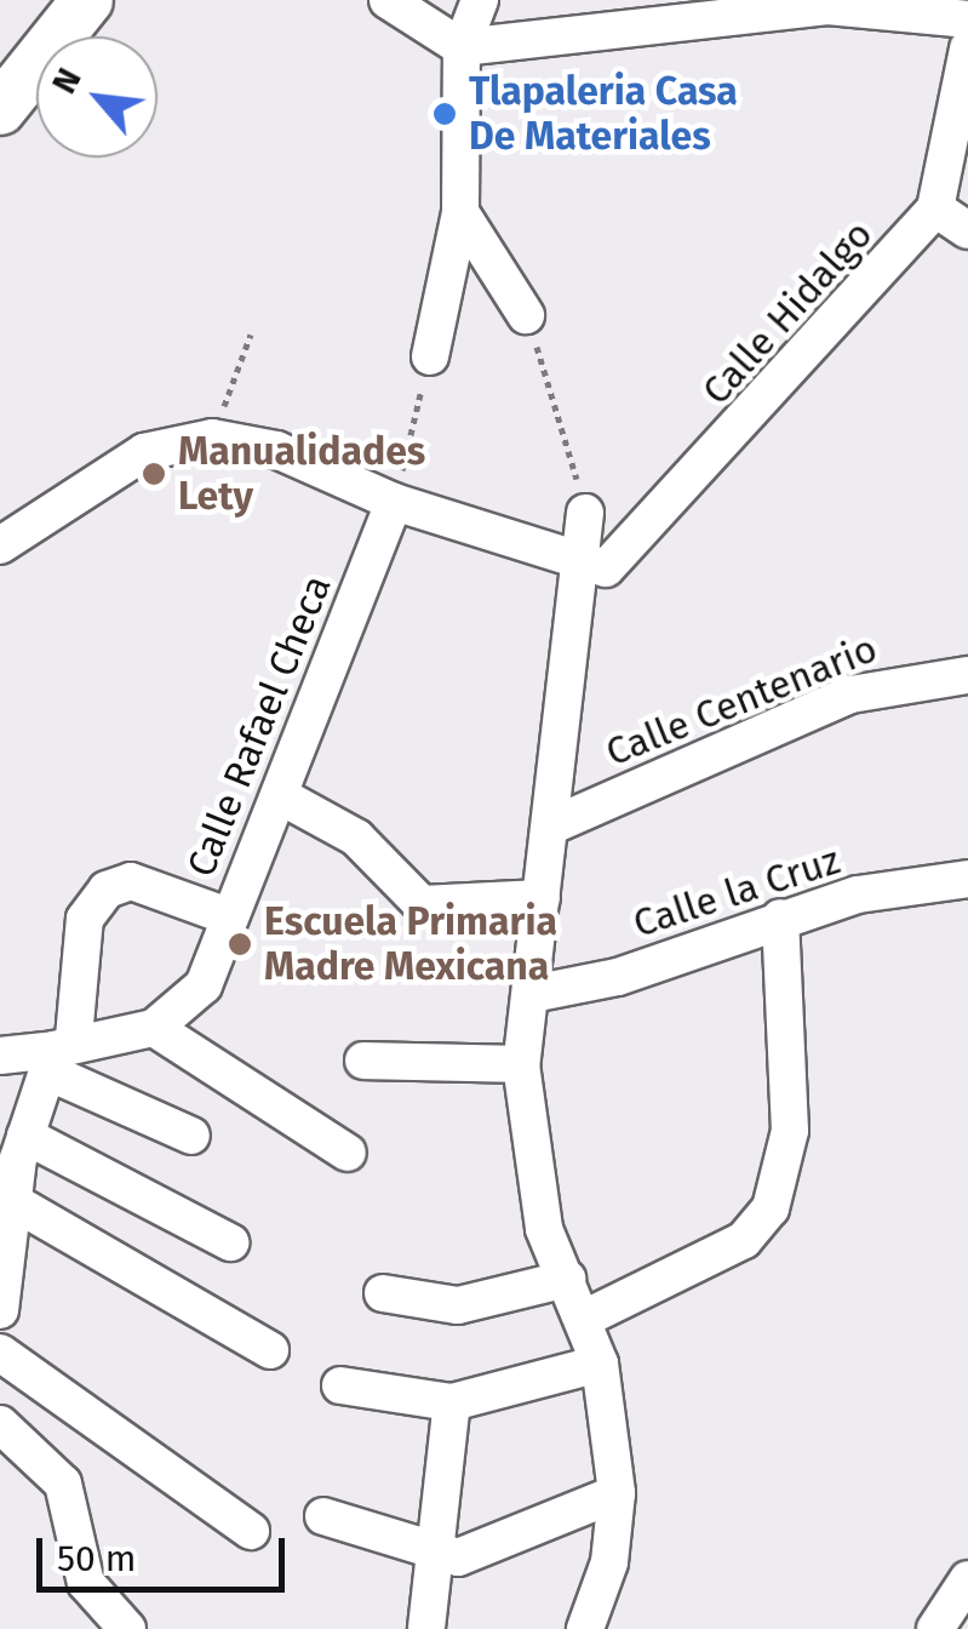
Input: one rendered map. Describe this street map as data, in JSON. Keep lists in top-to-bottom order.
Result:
{
  "streets": {
    "street": [
      "Calle Hidalgo",
      "Calle Centenario",
      "Calle Rafael Checa",
      "Calle la Cruz"
    ]
  },
  "crossings": [
    ["Calle Hidalgo", "Calle Centenario"],
    ["Calle Centenario", "Calle la Cruz"]
  ],
  "places": ["Tlapaleria Casa De Materiales", "Manualidades Lety", "Escuela Primaria Madre Mexicana"],
  "scale_bar": "50 m",
  "north": "top left"
}
